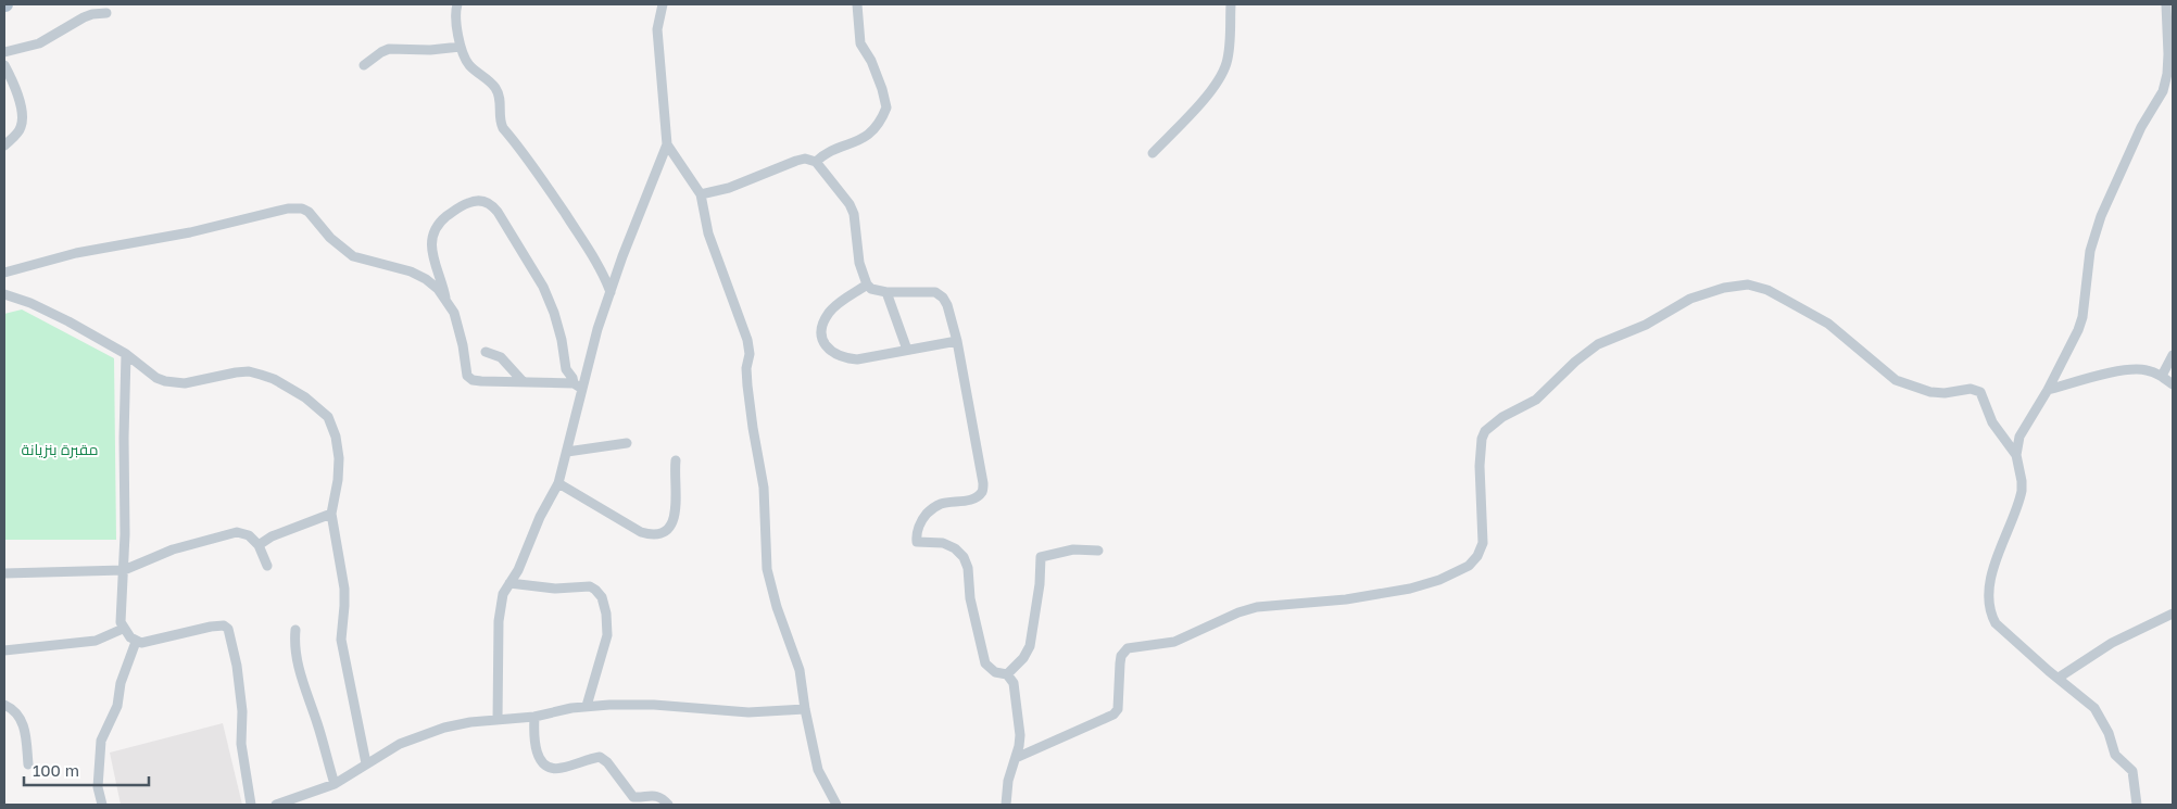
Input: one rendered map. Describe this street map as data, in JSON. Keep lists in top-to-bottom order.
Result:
{
  "parks": ["مقبرة بنزيانة"],
  "scale_bar": "100 m"
}
